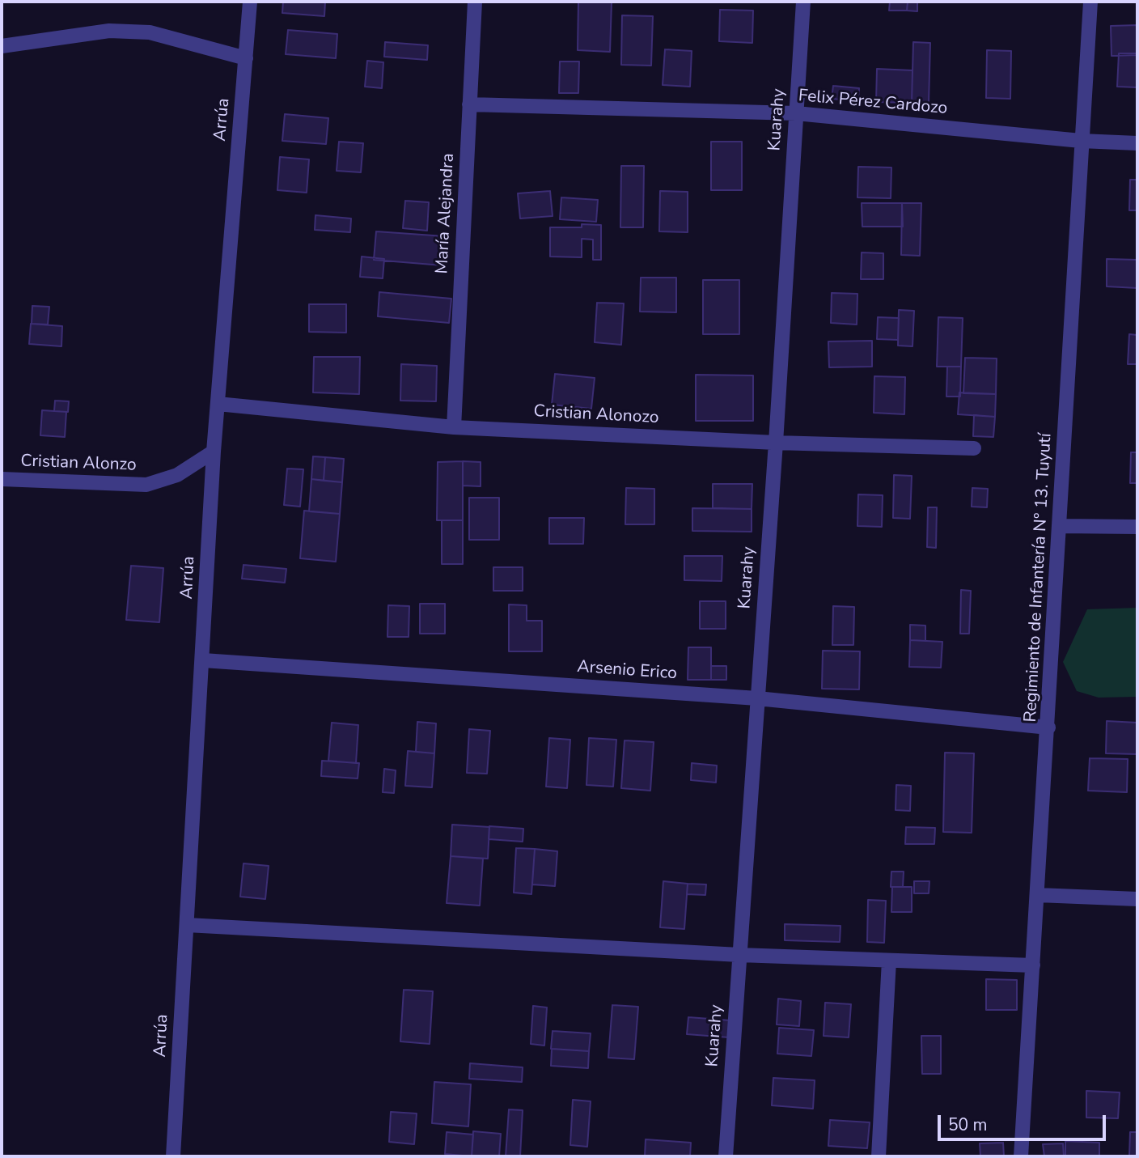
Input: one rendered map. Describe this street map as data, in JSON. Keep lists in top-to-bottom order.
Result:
{
  "streets": {
    "street": [
      "Felix Pérez Cardozo",
      "Arrúa",
      "Kuarahy",
      "María Alejandra",
      "Cristian Alonozo",
      "Cristian Alonzo",
      "Regimiento de Infantería N° 13. Tuyutí",
      "Arsenio Erico"
    ]
  },
  "crossings": [
    ["Felix Pérez Cardozo", "Kuarahy"],
    ["Felix Pérez Cardozo", "María Alejandra"],
    ["Felix Pérez Cardozo", "Regimiento de Infantería N° 13. Tuyutí"],
    ["Arrúa", "Cristian Alonozo"],
    ["Arrúa", "Cristian Alonzo"],
    ["Arrúa", "Arsenio Erico"],
    ["Kuarahy", "Cristian Alonozo"],
    ["Kuarahy", "Arsenio Erico"],
    ["María Alejandra", "Cristian Alonozo"],
    ["Regimiento de Infantería N° 13. Tuyutí", "Arsenio Erico"]
  ],
  "scale_bar": "50 m"
}
